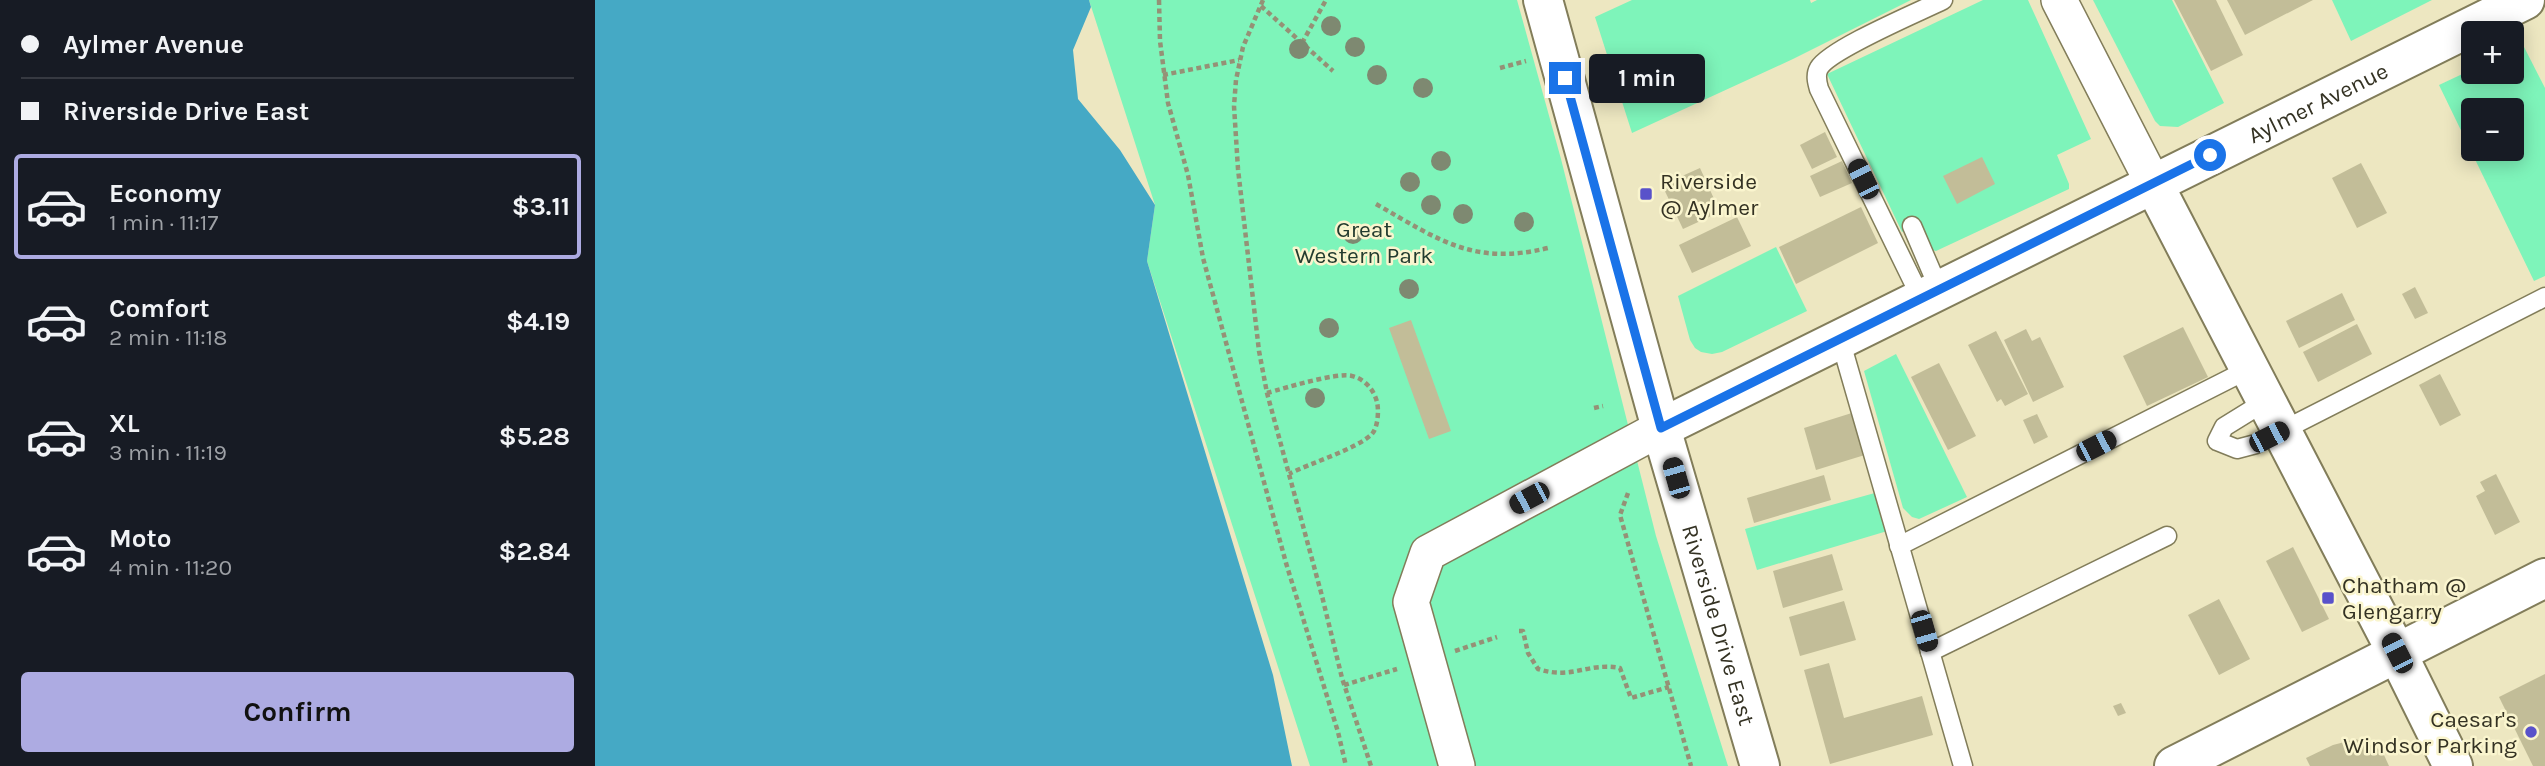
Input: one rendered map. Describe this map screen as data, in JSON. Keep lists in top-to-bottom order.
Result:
{
  "streets": {
    "main road": ["Aylmer Avenue", "Riverside Drive East"]
  },
  "crossings": [
    ["Aylmer Avenue", "Riverside Drive East"]
  ],
  "parks": ["Great Western Park"],
  "places": {
    "transit": ["Riverside @ Aylmer", "Chatham @ Glengarry"],
    "other": ["Caesar's Windsor Parking"]
  },
  "page": {
    "banner": ["Aylmer Avenue", "Riverside Drive East"],
    "map_buttons": ["+", "−"],
    "bubble": "1 min",
    "list": [
      {
        "name": "Economy",
        "note": "1 min · 11:17",
        "value": "$3.11"
      },
      {
        "name": "Comfort",
        "note": "2 min · 11:18",
        "value": "$4.19"
      },
      {
        "name": "XL",
        "note": "3 min · 11:19",
        "value": "$5.28"
      },
      {
        "name": "Moto",
        "note": "4 min · 11:20",
        "value": "$2.84"
      }
    ],
    "buttons": "Confirm"
  }
}
